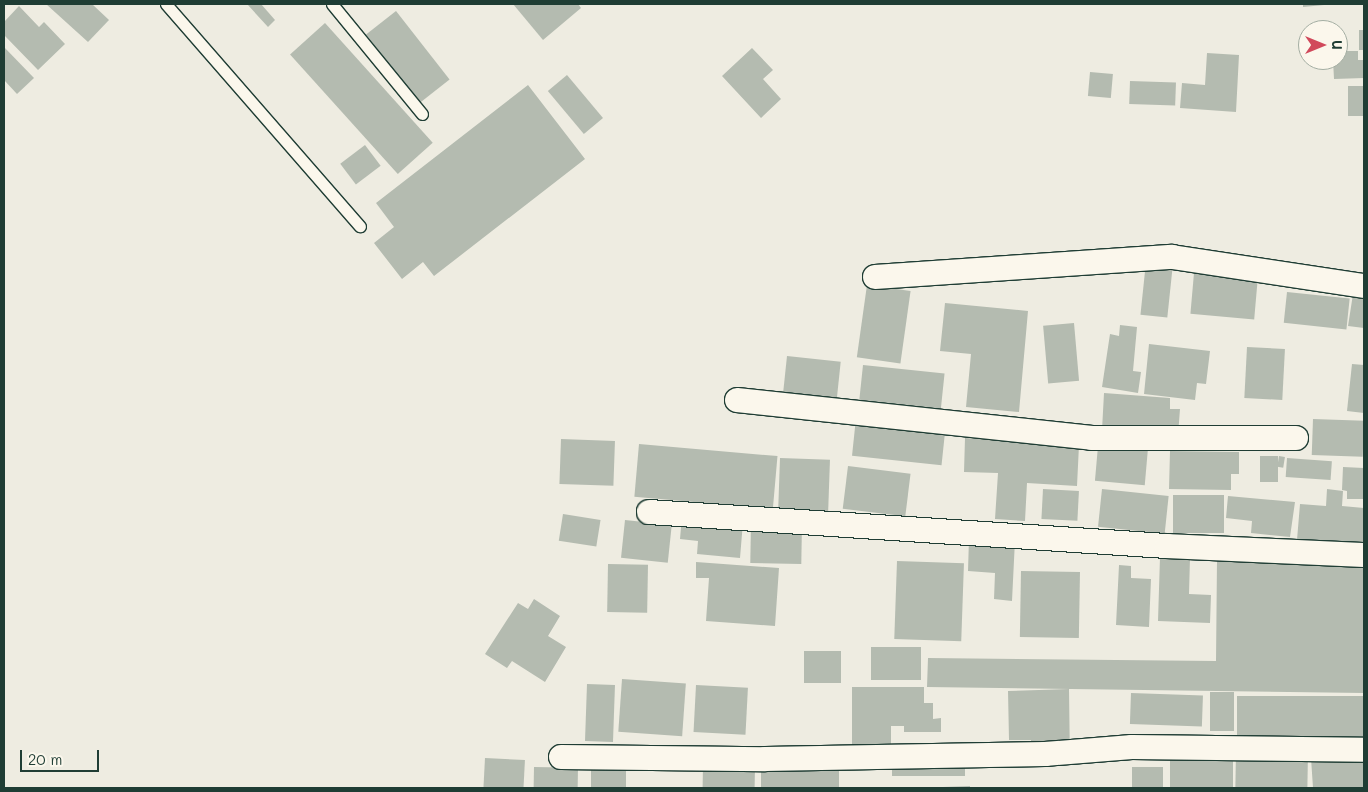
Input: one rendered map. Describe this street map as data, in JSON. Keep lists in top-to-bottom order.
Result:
{
  "scale_bar": "20 m",
  "north": "right"
}
